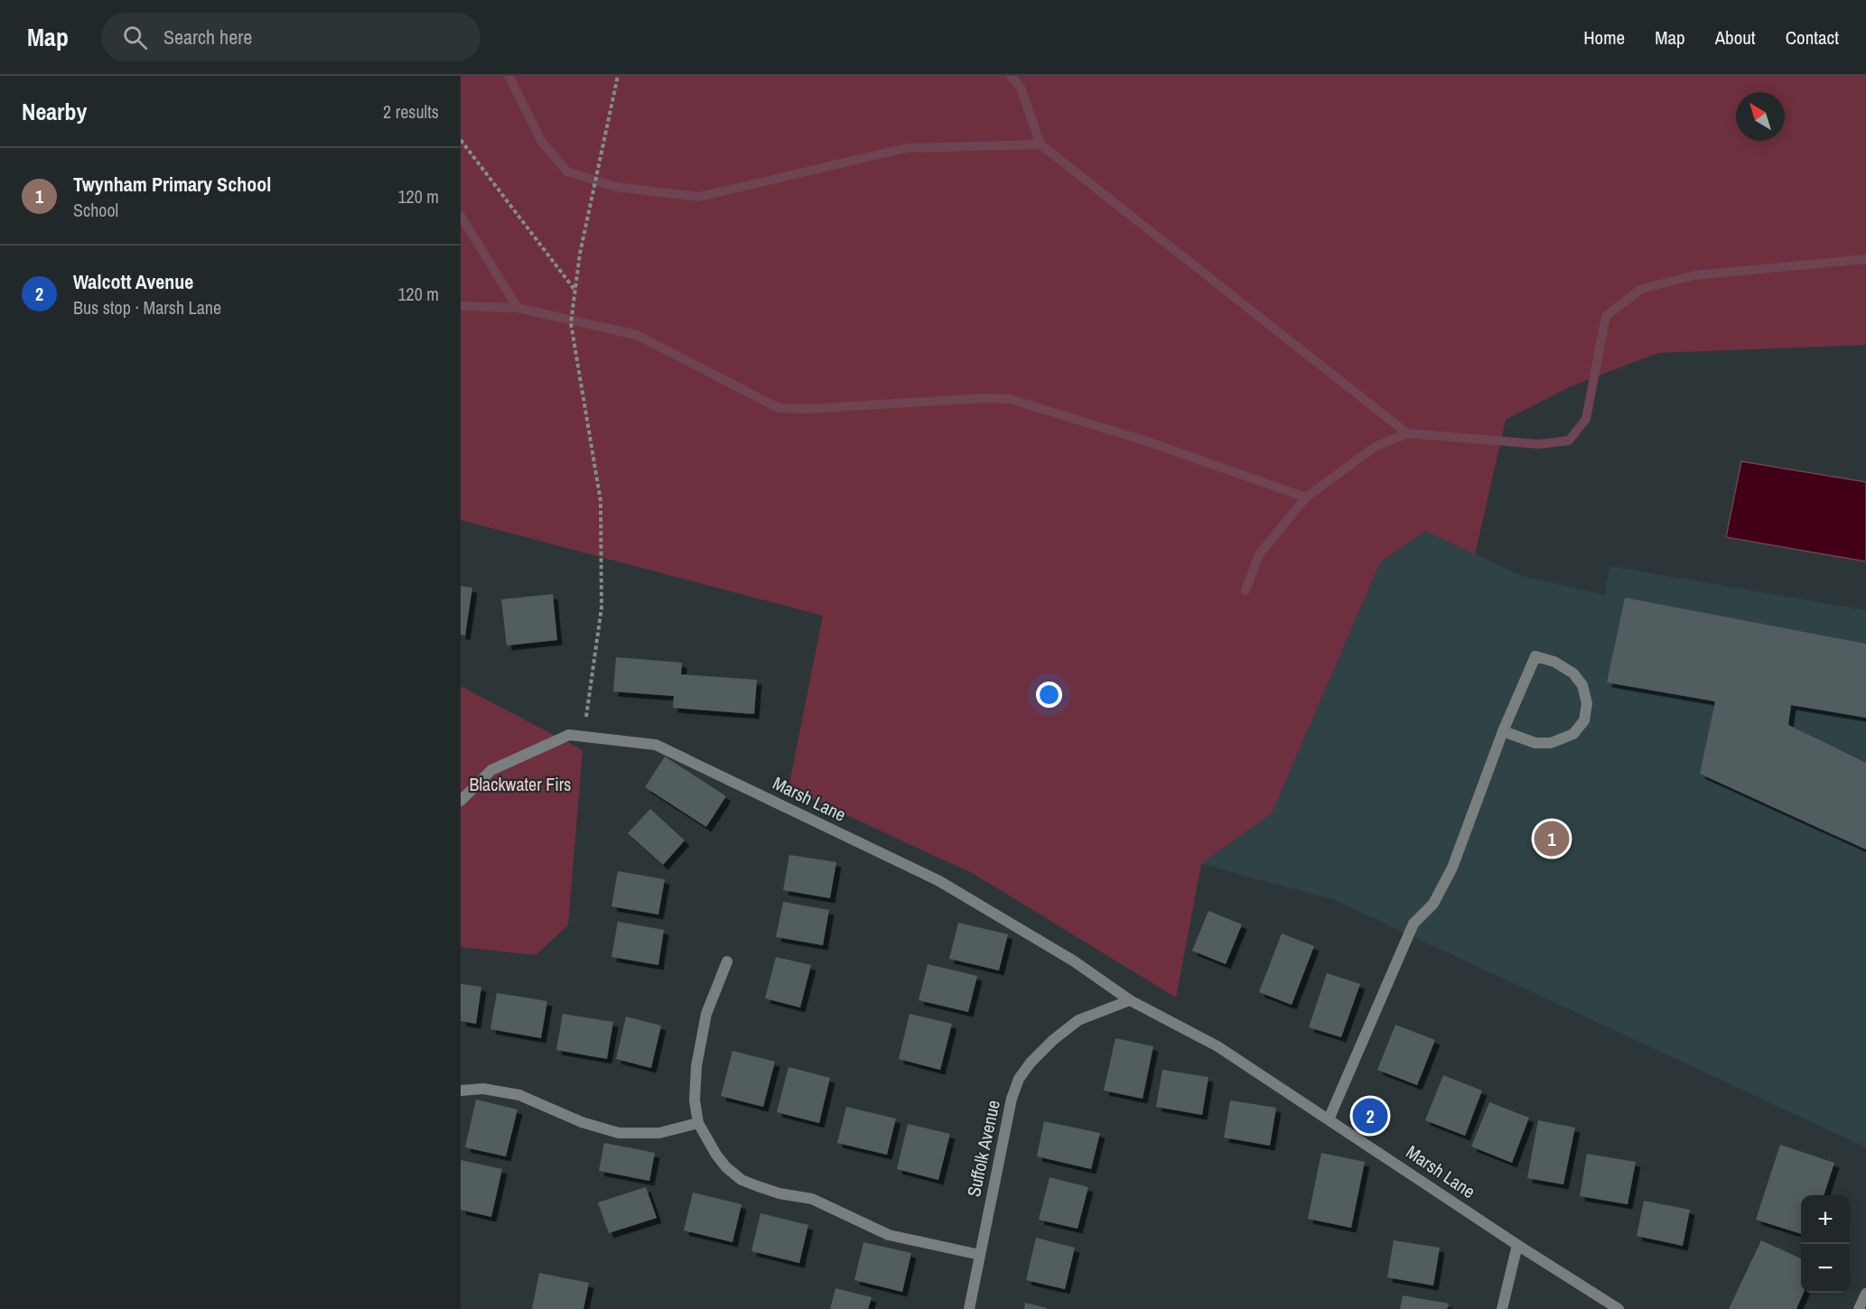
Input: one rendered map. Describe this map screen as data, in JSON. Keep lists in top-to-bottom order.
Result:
{
  "streets": {
    "street": ["Marsh Lane", "Suffolk Avenue"]
  },
  "crossings": [
    ["Marsh Lane", "Suffolk Avenue"]
  ],
  "parks": ["Blackwater Firs"],
  "north": "top left",
  "page": {
    "header": "Map",
    "search": "Search here",
    "nav": [
      "Home",
      "Map",
      "About",
      "Contact"
    ],
    "heading": ["Nearby", "2 results"],
    "list": [
      {
        "mark": "1",
        "name": "Twynham Primary School",
        "note": "School",
        "value": "120 m"
      },
      {
        "mark": "2",
        "name": "Walcott Avenue",
        "note": "Bus stop · Marsh Lane",
        "value": "120 m"
      }
    ],
    "pins": ["1", "2"],
    "map_buttons": ["+", "−"]
  }
}
